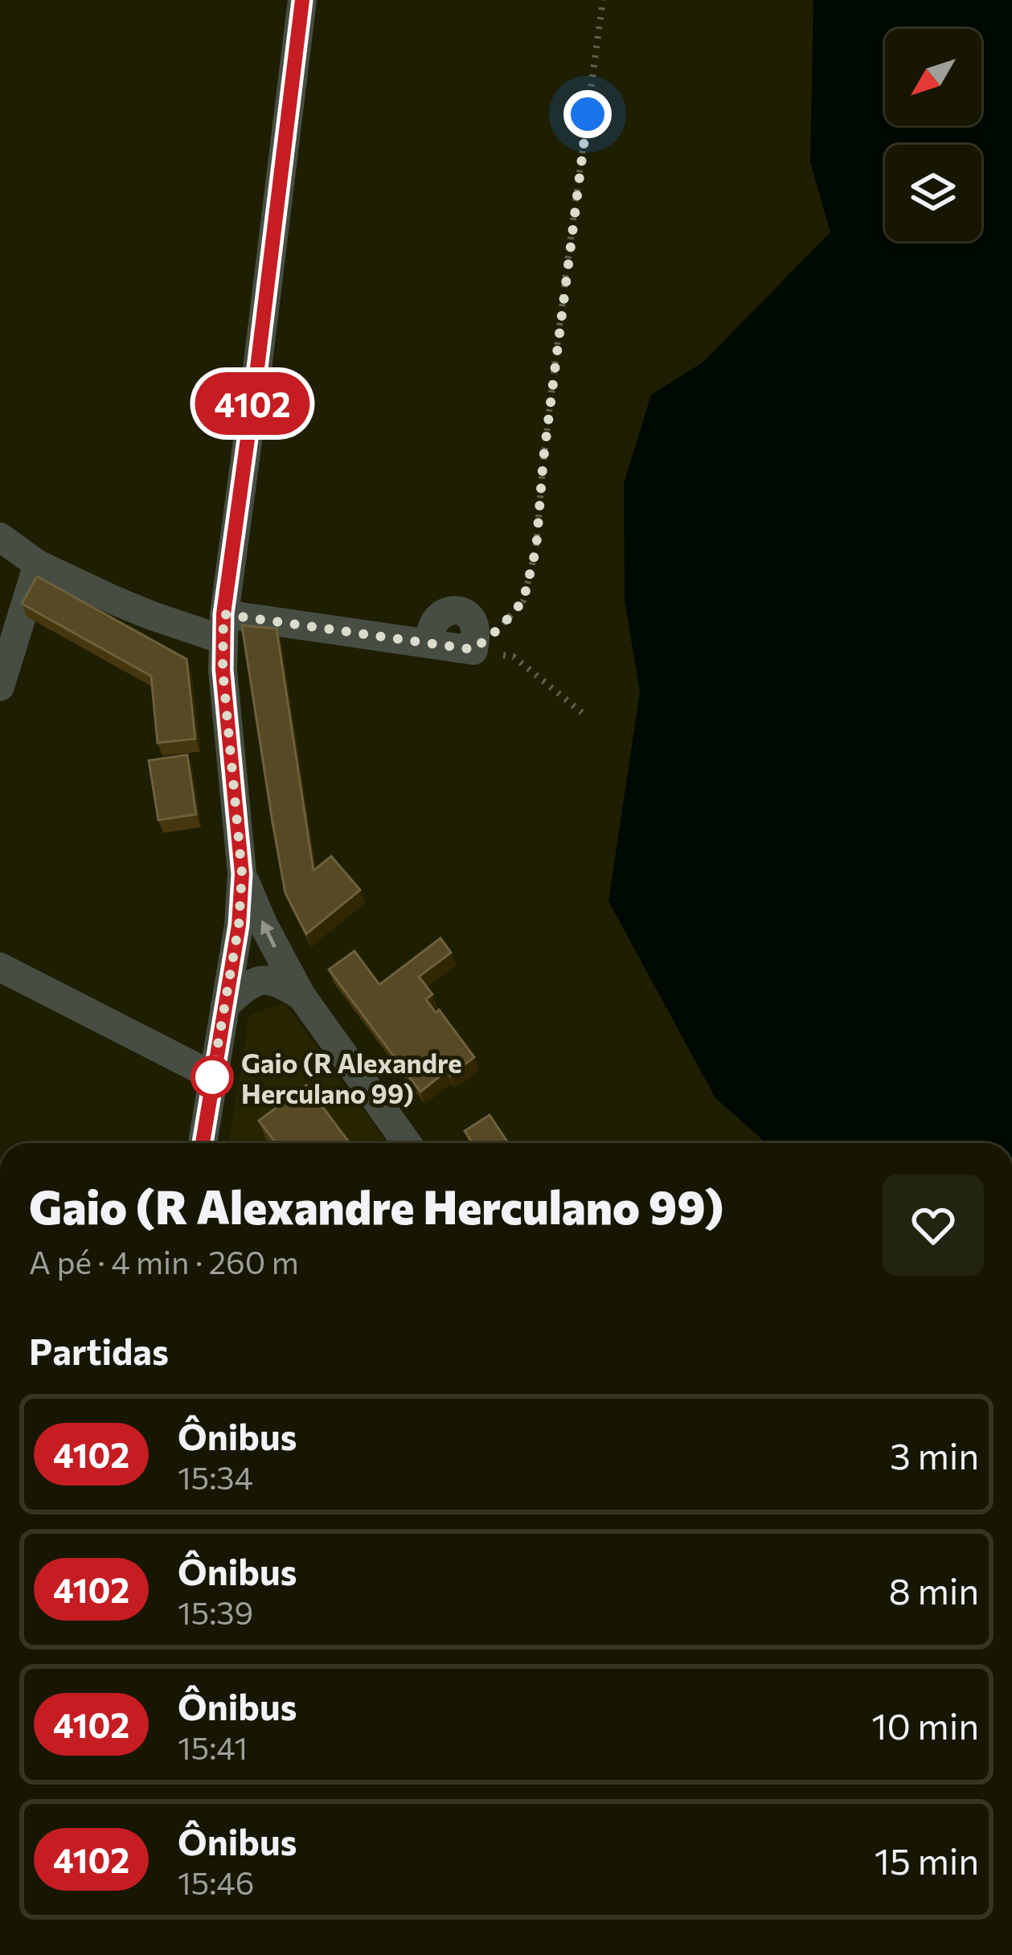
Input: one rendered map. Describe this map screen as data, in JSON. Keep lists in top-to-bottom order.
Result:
{
  "places": ["Gaio (R Alexandre Herculano 99)"],
  "lines": ["bus line 4102"],
  "north": "bottom left",
  "page": {
    "on_map": "4102",
    "heading": [
      ["Gaio (R Alexandre Herculano 99)", "A pé · 4 min · 260 m"],
      "Partidas"
    ],
    "list": [
      {
        "mark": "4102",
        "name": "Ônibus",
        "note": "15:34",
        "value": "3 min"
      },
      {
        "mark": "4102",
        "name": "Ônibus",
        "note": "15:39",
        "value": "8 min"
      },
      {
        "mark": "4102",
        "name": "Ônibus",
        "note": "15:41",
        "value": "10 min"
      },
      {
        "mark": "4102",
        "name": "Ônibus",
        "note": "15:46",
        "value": "15 min"
      }
    ]
  }
}
